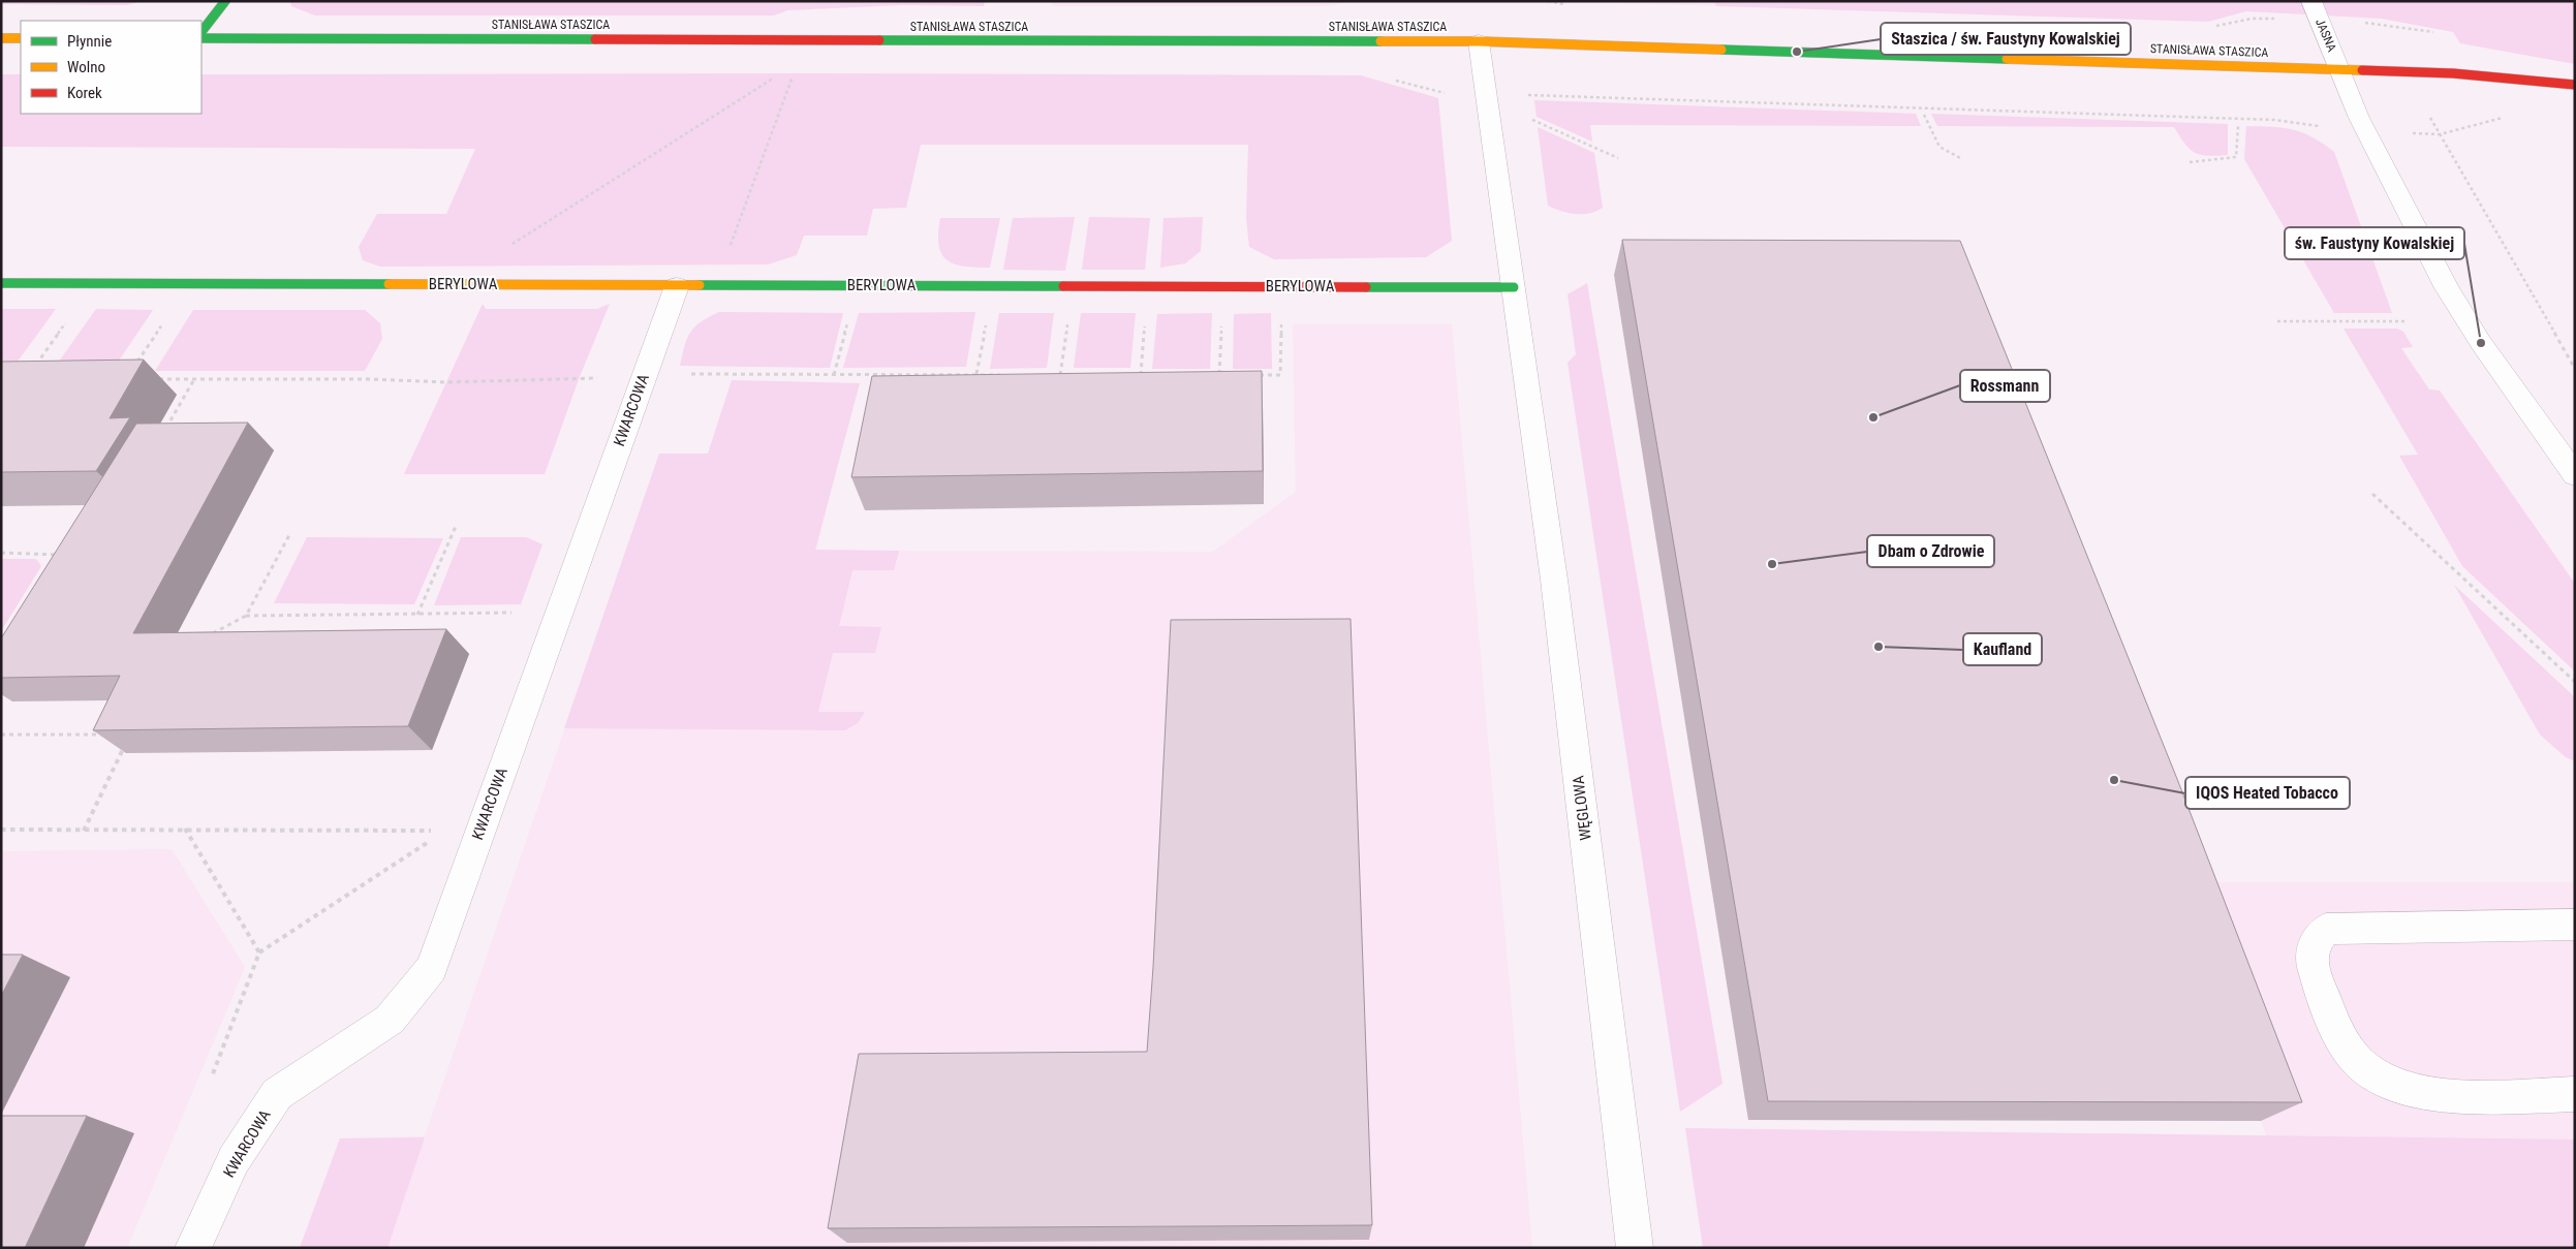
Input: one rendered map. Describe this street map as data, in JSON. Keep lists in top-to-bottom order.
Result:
{
  "streets": {
    "street": [
      "STANISŁAWA STASZICA",
      "JASNA",
      "BERYLOWA",
      "KWARCOWA",
      "WĘGLOWA"
    ]
  },
  "crossings": [
    ["STANISŁAWA STASZICA", "JASNA"],
    ["BERYLOWA", "KWARCOWA"],
    ["BERYLOWA", "WĘGLOWA"]
  ],
  "places": [
    "Staszica / św. Faustyny Kowalskiej",
    "św. Faustyny Kowalskiej",
    "Rossmann",
    "Dbam o Zdrowie",
    "Kaufland",
    "IQOS Heated Tobacco"
  ],
  "legend": ["Płynnie", "Wolno", "Korek"]
}
